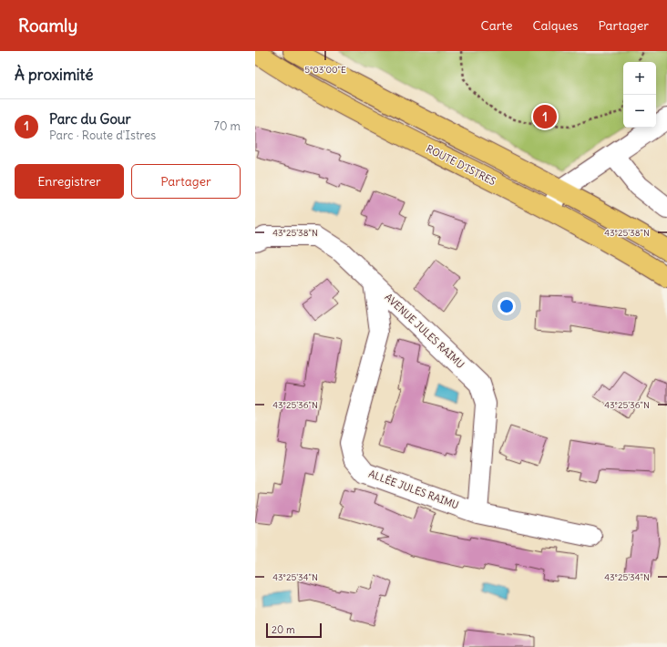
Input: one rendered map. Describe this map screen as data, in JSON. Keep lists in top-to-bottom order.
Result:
{
  "streets": {
    "main road": ["ROUTE D'ISTRES"],
    "street": ["AVENUE JULES RAIMU", "ALLÉE JULES RAIMU"]
  },
  "crossings": [
    ["AVENUE JULES RAIMU", "ALLÉE JULES RAIMU"]
  ],
  "scale_bar": "20 m",
  "page": {
    "header": "Roamly",
    "nav": ["Carte", "Calques", "Partager"],
    "heading": "À proximité",
    "map_buttons": ["+", "−"],
    "list": [
      {
        "mark": "1",
        "name": "Parc du Gour",
        "note": "Parc · Route d'Istres",
        "value": "70 m"
      }
    ],
    "pins": "1",
    "buttons": ["Enregistrer", "Partager"],
    "scale": "20 m"
  },
  "coordinates": [
    "5°03'00\"E",
    "43°25'38\"N",
    "43°25'36\"N",
    "43°25'34\"N"
  ]
}
